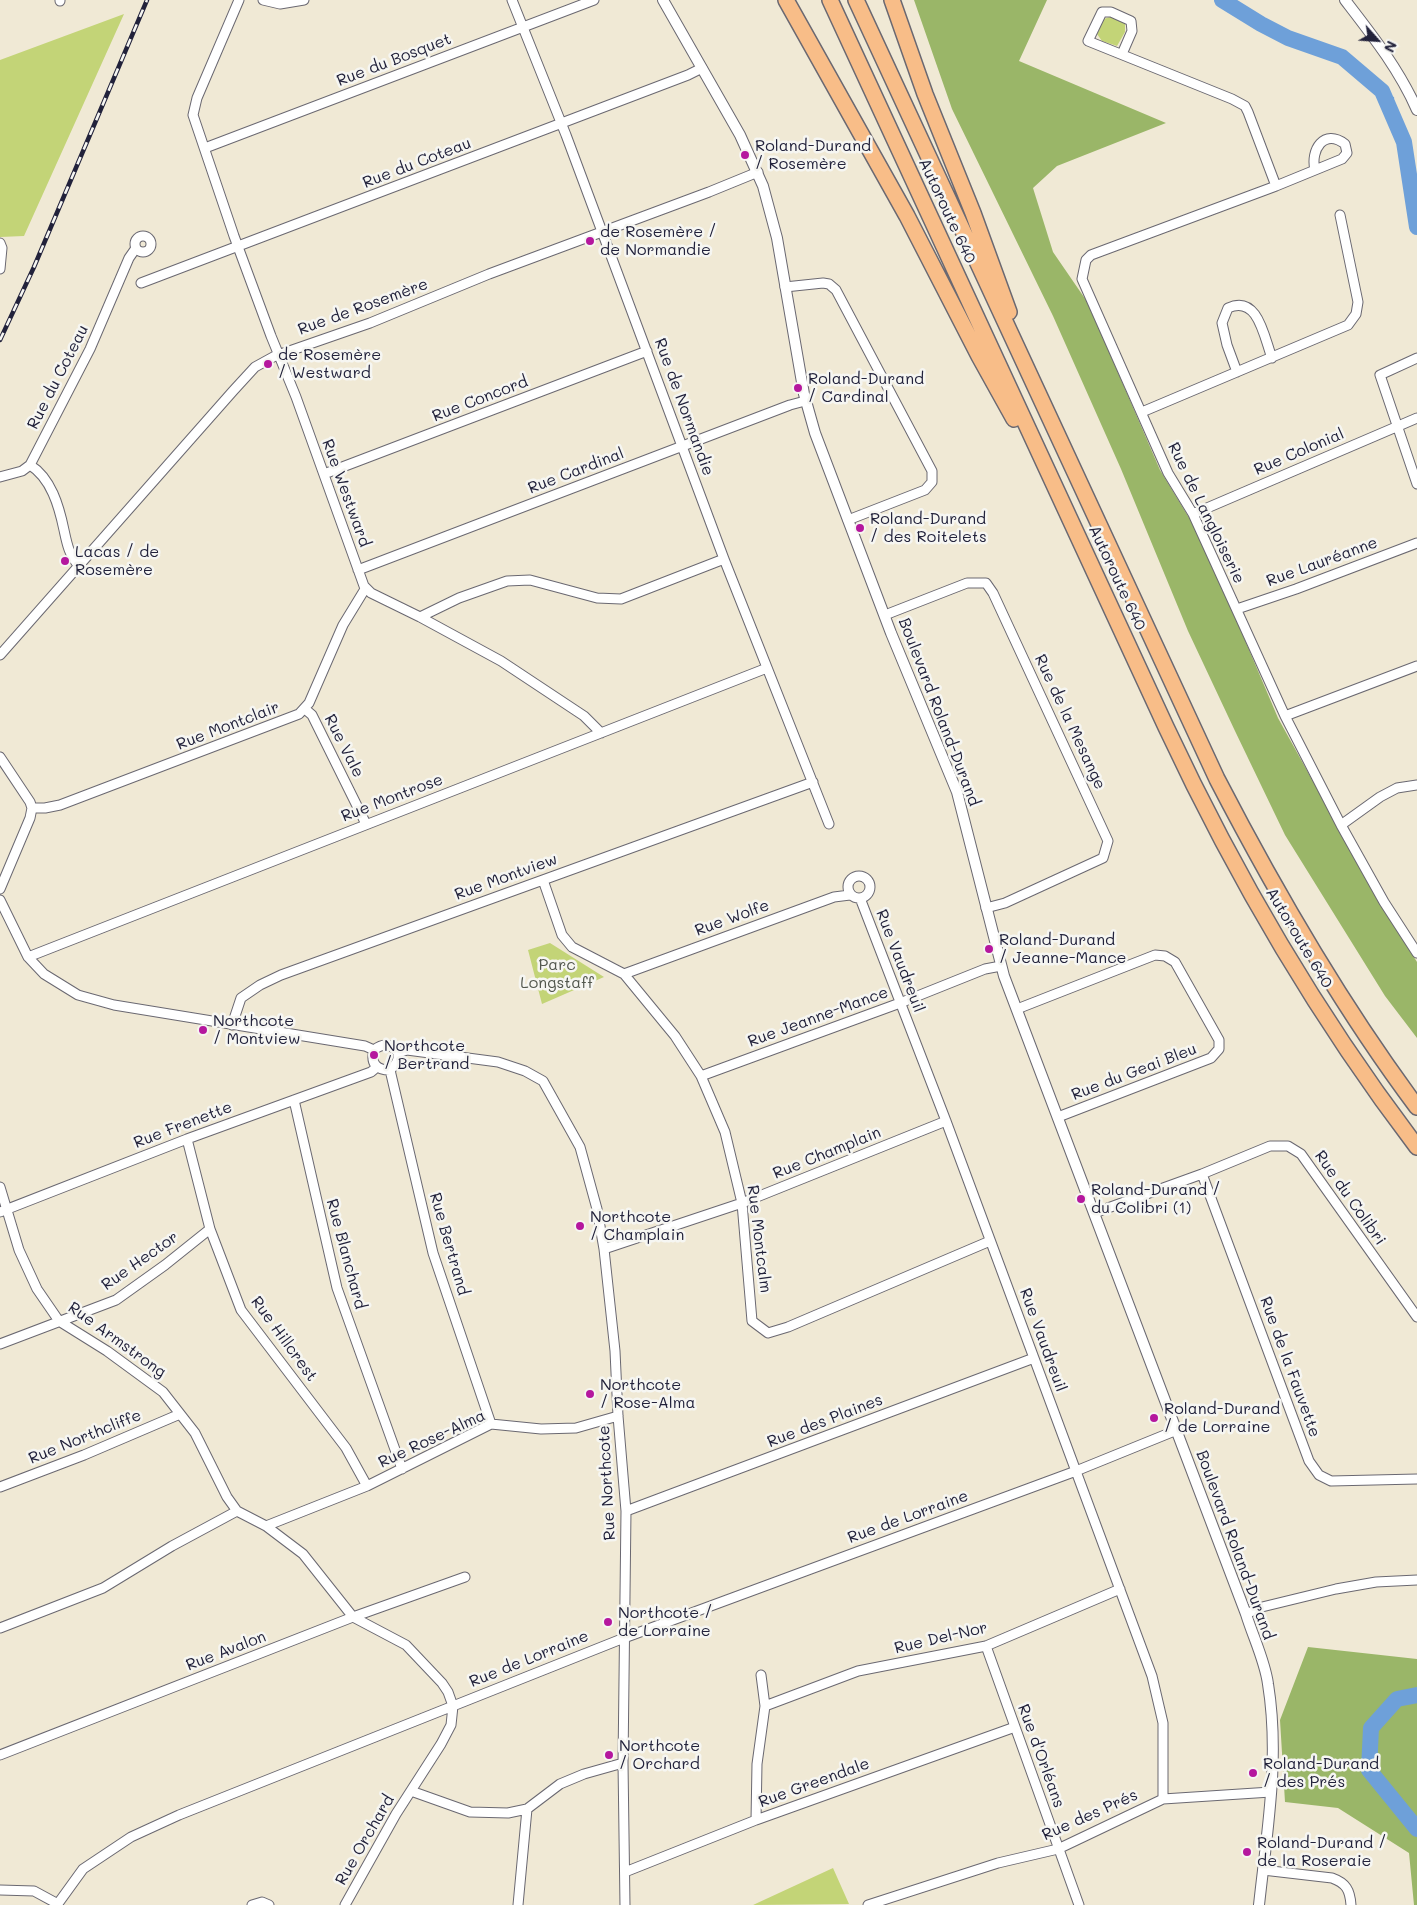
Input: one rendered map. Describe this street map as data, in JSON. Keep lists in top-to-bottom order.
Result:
{
  "streets": {
    "highway": ["Autoroute 640"],
    "street": [
      "Rue du Bosquet",
      "Rue du Coteau",
      "Rue de Rosemère",
      "Rue Concord",
      "Rue de Normandie",
      "Rue Colonial",
      "Rue Cardinal",
      "Rue Westward",
      "Rue de Langloiserie",
      "Rue Lauréanne",
      "Boulevard Roland-Durand",
      "Rue de la Mesange",
      "Rue Montclair",
      "Rue Vale",
      "Rue Montrose",
      "Rue Montview",
      "Rue Wolfe",
      "Rue Vaudreuil",
      "Rue Jeanne-Mance",
      "Rue du Geai Bleu",
      "Rue Frenette",
      "Rue Champlain",
      "Rue du Colibri",
      "Rue Montcalm",
      "Rue Bertrand",
      "Rue Blanchard",
      "Rue Hector",
      "Rue Hillcrest",
      "Rue Armstrong",
      "Rue de la Fauvette",
      "Rue des Plaines",
      "Rue Northcliffe",
      "Rue Rose-Alma",
      "Rue Northcote",
      "Rue de Lorraine",
      "Rue Del-Nor",
      "Rue Avalon",
      "Rue d'Orléans",
      "Rue Greendale",
      "Rue des Prés",
      "Rue Orchard"
    ]
  },
  "crossings": [
    ["Rue du Bosquet", "Rue de Normandie"],
    ["Rue du Bosquet", "Rue Westward"],
    ["Rue du Coteau", "Rue de Normandie"],
    ["Rue du Coteau", "Rue Westward"],
    ["Rue du Coteau", "Boulevard Roland-Durand"],
    ["Rue de Rosemère", "Rue de Normandie"],
    ["Rue de Rosemère", "Rue Westward"],
    ["Rue de Rosemère", "Boulevard Roland-Durand"],
    ["Rue Concord", "Rue de Normandie"],
    ["Rue Concord", "Rue Westward"],
    ["Rue de Normandie", "Rue Cardinal"],
    ["Rue de Normandie", "Rue Montrose"],
    ["Rue de Normandie", "Rue Montview"],
    ["Rue Colonial", "Rue de Langloiserie"],
    ["Rue Cardinal", "Rue Westward"],
    ["Rue Cardinal", "Boulevard Roland-Durand"],
    ["Rue Westward", "Rue Montclair"],
    ["Rue de Langloiserie", "Rue Lauréanne"],
    ["Boulevard Roland-Durand", "Rue de la Mesange"],
    ["Boulevard Roland-Durand", "Rue Jeanne-Mance"],
    ["Boulevard Roland-Durand", "Rue du Geai Bleu"],
    ["Boulevard Roland-Durand", "Rue du Colibri"],
    ["Boulevard Roland-Durand", "Rue de Lorraine"],
    ["Boulevard Roland-Durand", "Rue des Prés"],
    ["Rue Montclair", "Rue Vale"],
    ["Rue Vale", "Rue Montrose"],
    ["Rue Montrose", "Rue Northcote"],
    ["Rue Montview", "Rue Montcalm"],
    ["Rue Montview", "Rue Northcote"],
    ["Rue Wolfe", "Rue Vaudreuil"],
    ["Rue Wolfe", "Rue Montcalm"],
    ["Rue Vaudreuil", "Rue Jeanne-Mance"],
    ["Rue Vaudreuil", "Rue Champlain"],
    ["Rue Vaudreuil", "Rue Montcalm"],
    ["Rue Vaudreuil", "Rue des Plaines"],
    ["Rue Vaudreuil", "Rue de Lorraine"],
    ["Rue Vaudreuil", "Rue Del-Nor"],
    ["Rue Vaudreuil", "Rue des Prés"],
    ["Rue Jeanne-Mance", "Rue Montcalm"],
    ["Rue Frenette", "Rue Bertrand"],
    ["Rue Frenette", "Rue Blanchard"],
    ["Rue Frenette", "Rue Hillcrest"],
    ["Rue Frenette", "Rue Armstrong"],
    ["Rue Frenette", "Rue Northcote"],
    ["Rue Champlain", "Rue Montcalm"],
    ["Rue Champlain", "Rue Northcote"],
    ["Rue du Colibri", "Rue de la Fauvette"],
    ["Rue Bertrand", "Rue Rose-Alma"],
    ["Rue Bertrand", "Rue Northcote"],
    ["Rue Blanchard", "Rue Rose-Alma"],
    ["Rue Hector", "Rue Hillcrest"],
    ["Rue Hector", "Rue Armstrong"],
    ["Rue Hillcrest", "Rue Rose-Alma"],
    ["Rue Armstrong", "Rue Northcliffe"],
    ["Rue Armstrong", "Rue Rose-Alma"],
    ["Rue Armstrong", "Rue de Lorraine"],
    ["Rue Armstrong", "Rue Avalon"],
    ["Rue Armstrong", "Rue Orchard"],
    ["Rue des Plaines", "Rue Northcote"],
    ["Rue Rose-Alma", "Rue Northcote"],
    ["Rue Northcote", "Rue de Lorraine"],
    ["Rue Northcote", "Rue Greendale"],
    ["Rue Northcote", "Rue Orchard"],
    ["Rue de Lorraine", "Rue Orchard"],
    ["Rue Del-Nor", "Rue d'Orléans"],
    ["Rue d'Orléans", "Rue Greendale"],
    ["Rue d'Orléans", "Rue des Prés"]
  ],
  "parks": ["Parc Longstaff"],
  "places": [
    "Roland-Durand / Rosemère",
    "de Rosemère / de Normandie",
    "de Rosemère / Westward",
    "Roland-Durand / Cardinal",
    "Roland-Durand / des Roitelets",
    "Lacas / de Rosemère",
    "Roland-Durand / Jeanne-Mance",
    "Northcote / Montview",
    "Northcote / Bertrand",
    "Roland-Durand / du Colibri (1)",
    "Northcote / Champlain",
    "Northcote / Rose-Alma",
    "Roland-Durand / de Lorraine",
    "Northcote / de Lorraine",
    "Northcote / Orchard",
    "Roland-Durand / des Prés",
    "Roland-Durand / de la Roseraie"
  ],
  "north": "bottom right"
}
